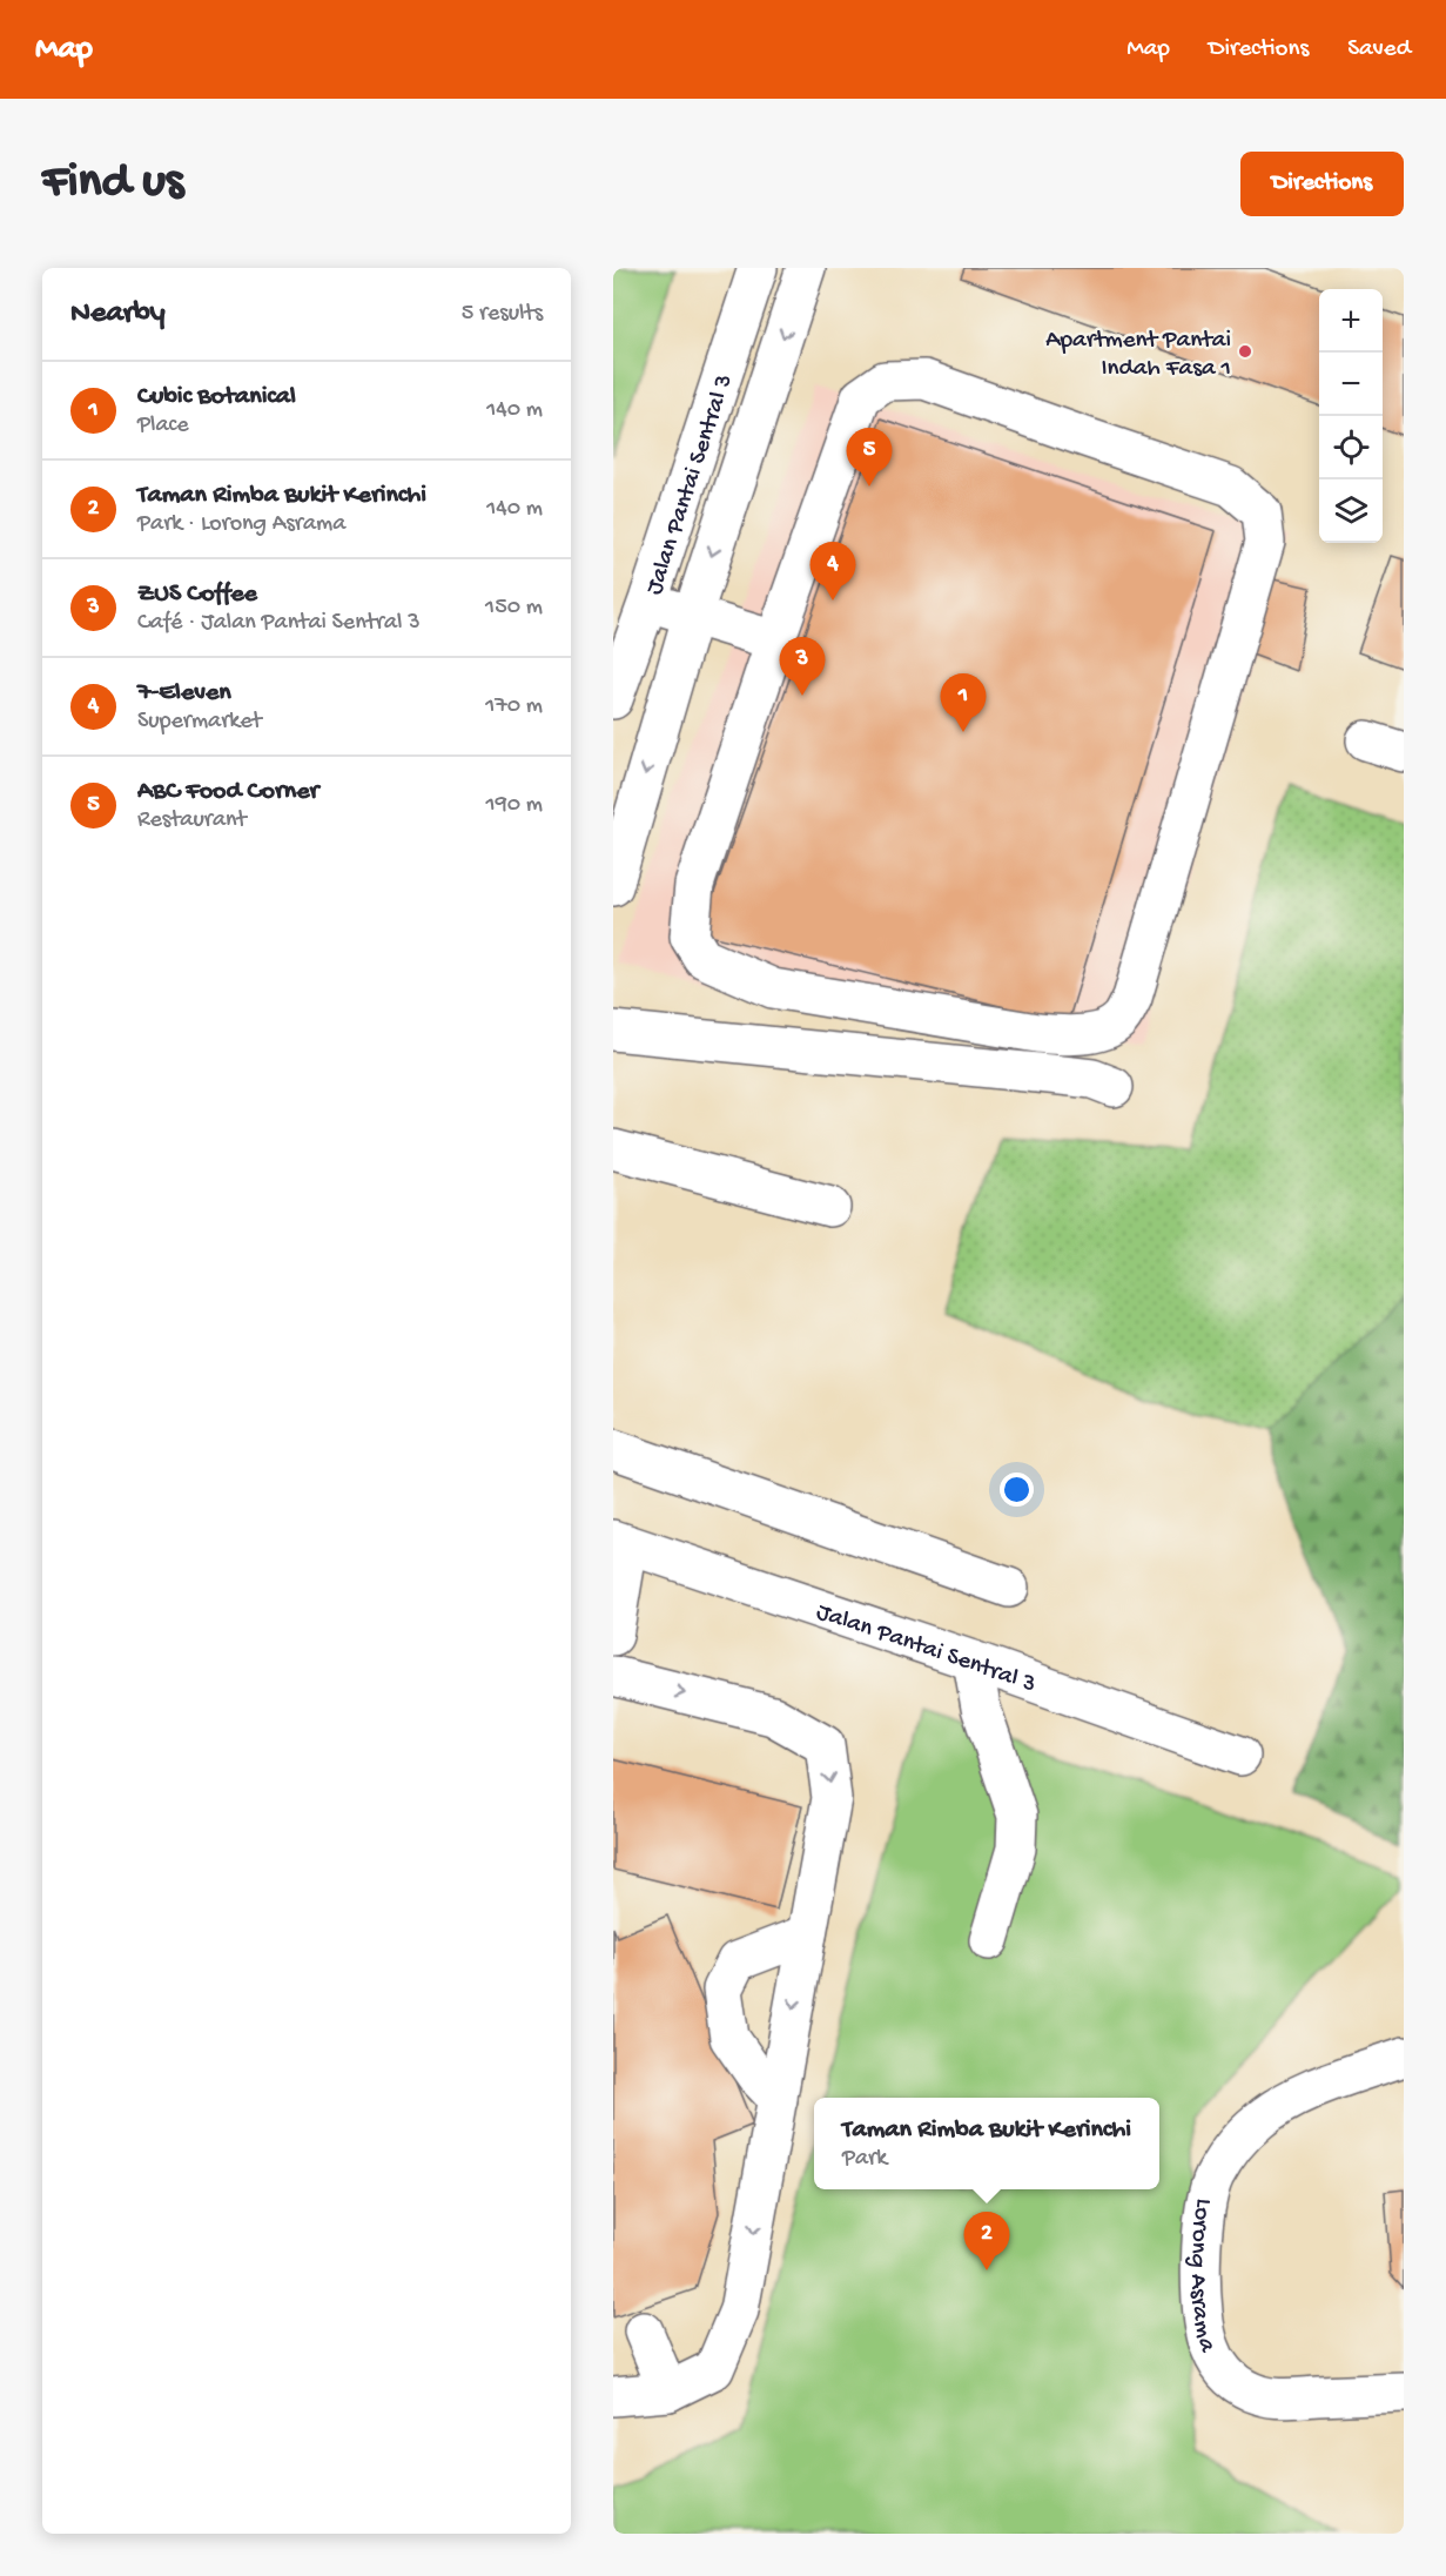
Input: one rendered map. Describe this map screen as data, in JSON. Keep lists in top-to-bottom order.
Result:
{
  "streets": {
    "street": ["Jalan Pantai Sentral 3", "Lorong Asrama"]
  },
  "places": ["Apartment Pantai Indah Fasa 1"],
  "page": {
    "header": "Map",
    "nav": ["Map", "Directions", "Saved"],
    "buttons": "Directions",
    "title": "Find us",
    "heading": ["Nearby", "5 results"],
    "map_buttons": ["+", "−"],
    "list": [
      {
        "mark": "1",
        "name": "Cubic Botanical",
        "note": "Place",
        "value": "140 m"
      },
      {
        "mark": "2",
        "name": "Taman Rimba Bukit Kerinchi",
        "note": "Park · Lorong Asrama",
        "value": "140 m"
      },
      {
        "mark": "3",
        "name": "ZUS Coffee",
        "note": "Café · Jalan Pantai Sentral 3",
        "value": "150 m"
      },
      {
        "mark": "4",
        "name": "7-Eleven",
        "note": "Supermarket",
        "value": "170 m"
      },
      {
        "mark": "5",
        "name": "ABC Food Corner",
        "note": "Restaurant",
        "value": "190 m"
      }
    ],
    "pins": [
      "5",
      "4",
      "3",
      "1",
      "2"
    ],
    "popup": ["Taman Rimba Bukit Kerinchi", "Park"]
  }
}
